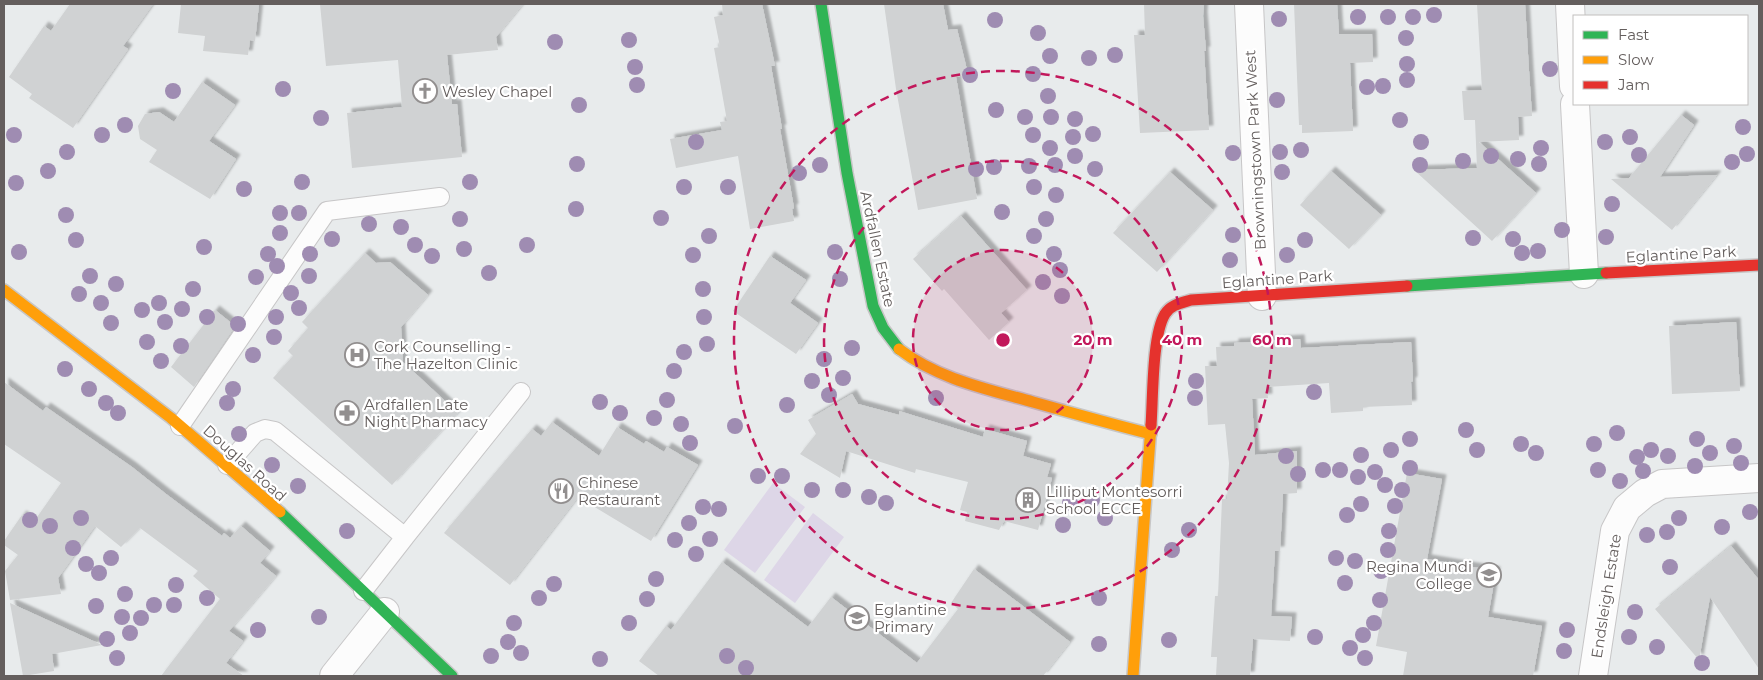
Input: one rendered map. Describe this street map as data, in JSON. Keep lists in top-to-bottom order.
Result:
{
  "streets": {
    "street": [
      "Browningstown Park West",
      "Ardfallen Estate",
      "Eglantine Park",
      "Douglas Road",
      "Endsleigh Estate"
    ]
  },
  "crossings": [
    ["Browningstown Park West", "Eglantine Park"],
    ["Ardfallen Estate", "Eglantine Park"]
  ],
  "places": {
    "church": ["Wesley Chapel"],
    "hospital": ["Cork Counselling - The Hazelton Clinic"],
    "pharmacy": ["Ardfallen Late Night Pharmacy"],
    "restaurant": ["Chinese Restaurant"],
    "building": ["Lilliput Montesorri School ECCE"],
    "school or university": ["Regina Mundi College", "Eglantine Primary"]
  },
  "legend": ["Fast", "Slow", "Jam"],
  "rings": ["20 m", "40 m", "60 m"]
}
